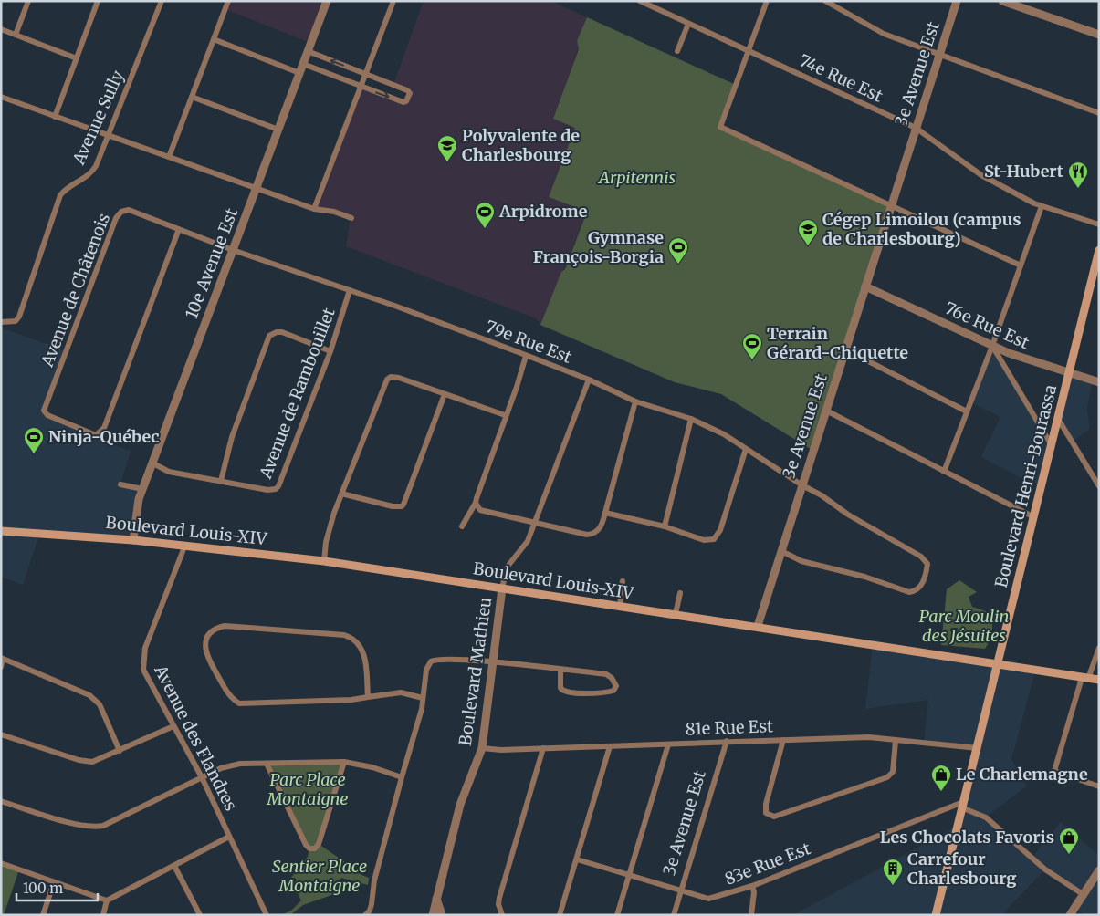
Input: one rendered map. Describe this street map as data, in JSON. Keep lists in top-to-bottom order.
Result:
{
  "streets": {
    "main road": ["Boulevard Henri-Bourassa", "Boulevard Louis-XIV"],
    "street": [
      "3e Avenue Est",
      "74e Rue Est",
      "Avenue Sully",
      "10e Avenue Est",
      "Avenue de Châtenois",
      "76e Rue Est",
      "79e Rue Est",
      "Avenue de Rambouillet",
      "Boulevard Mathieu",
      "81e Rue Est",
      "Avenue des Flandres",
      "83e Rue Est"
    ]
  },
  "crossings": [
    ["3e Avenue Est", "74e Rue Est"],
    ["3e Avenue Est", "76e Rue Est"],
    ["3e Avenue Est", "79e Rue Est"],
    ["3e Avenue Est", "Boulevard Louis-XIV"],
    ["3e Avenue Est", "81e Rue Est"],
    ["3e Avenue Est", "83e Rue Est"],
    ["10e Avenue Est", "Avenue de Châtenois"],
    ["10e Avenue Est", "79e Rue Est"],
    ["10e Avenue Est", "Avenue de Rambouillet"],
    ["10e Avenue Est", "Boulevard Louis-XIV"],
    ["Avenue de Châtenois", "79e Rue Est"],
    ["76e Rue Est", "Boulevard Henri-Bourassa"],
    ["79e Rue Est", "Avenue de Rambouillet"],
    ["79e Rue Est", "Boulevard Mathieu"],
    ["Boulevard Henri-Bourassa", "Boulevard Louis-XIV"],
    ["Boulevard Henri-Bourassa", "81e Rue Est"],
    ["Boulevard Henri-Bourassa", "83e Rue Est"],
    ["Boulevard Louis-XIV", "Boulevard Mathieu"],
    ["Boulevard Louis-XIV", "Avenue des Flandres"],
    ["Boulevard Mathieu", "81e Rue Est"]
  ],
  "parks": [
    "Arpitennis",
    "Parc Moulin des Jésuites",
    "Parc Place Montaigne",
    "Sentier Place Montaigne"
  ],
  "places": {
    "school or university": ["Polyvalente de Charlesbourg", "Cégep Limoilou (campus de Charlesbourg)"],
    "restaurant": ["St-Hubert"],
    "sports": [
      "Arpidrome",
      "Gymnase François-Borgia",
      "Terrain Gérard-Chiquette",
      "Ninja-Québec"
    ],
    "shop": ["Le Charlemagne", "Les Chocolats Favoris"],
    "building": ["Carrefour Charlesbourg"]
  },
  "scale_bar": "100 m"
}
